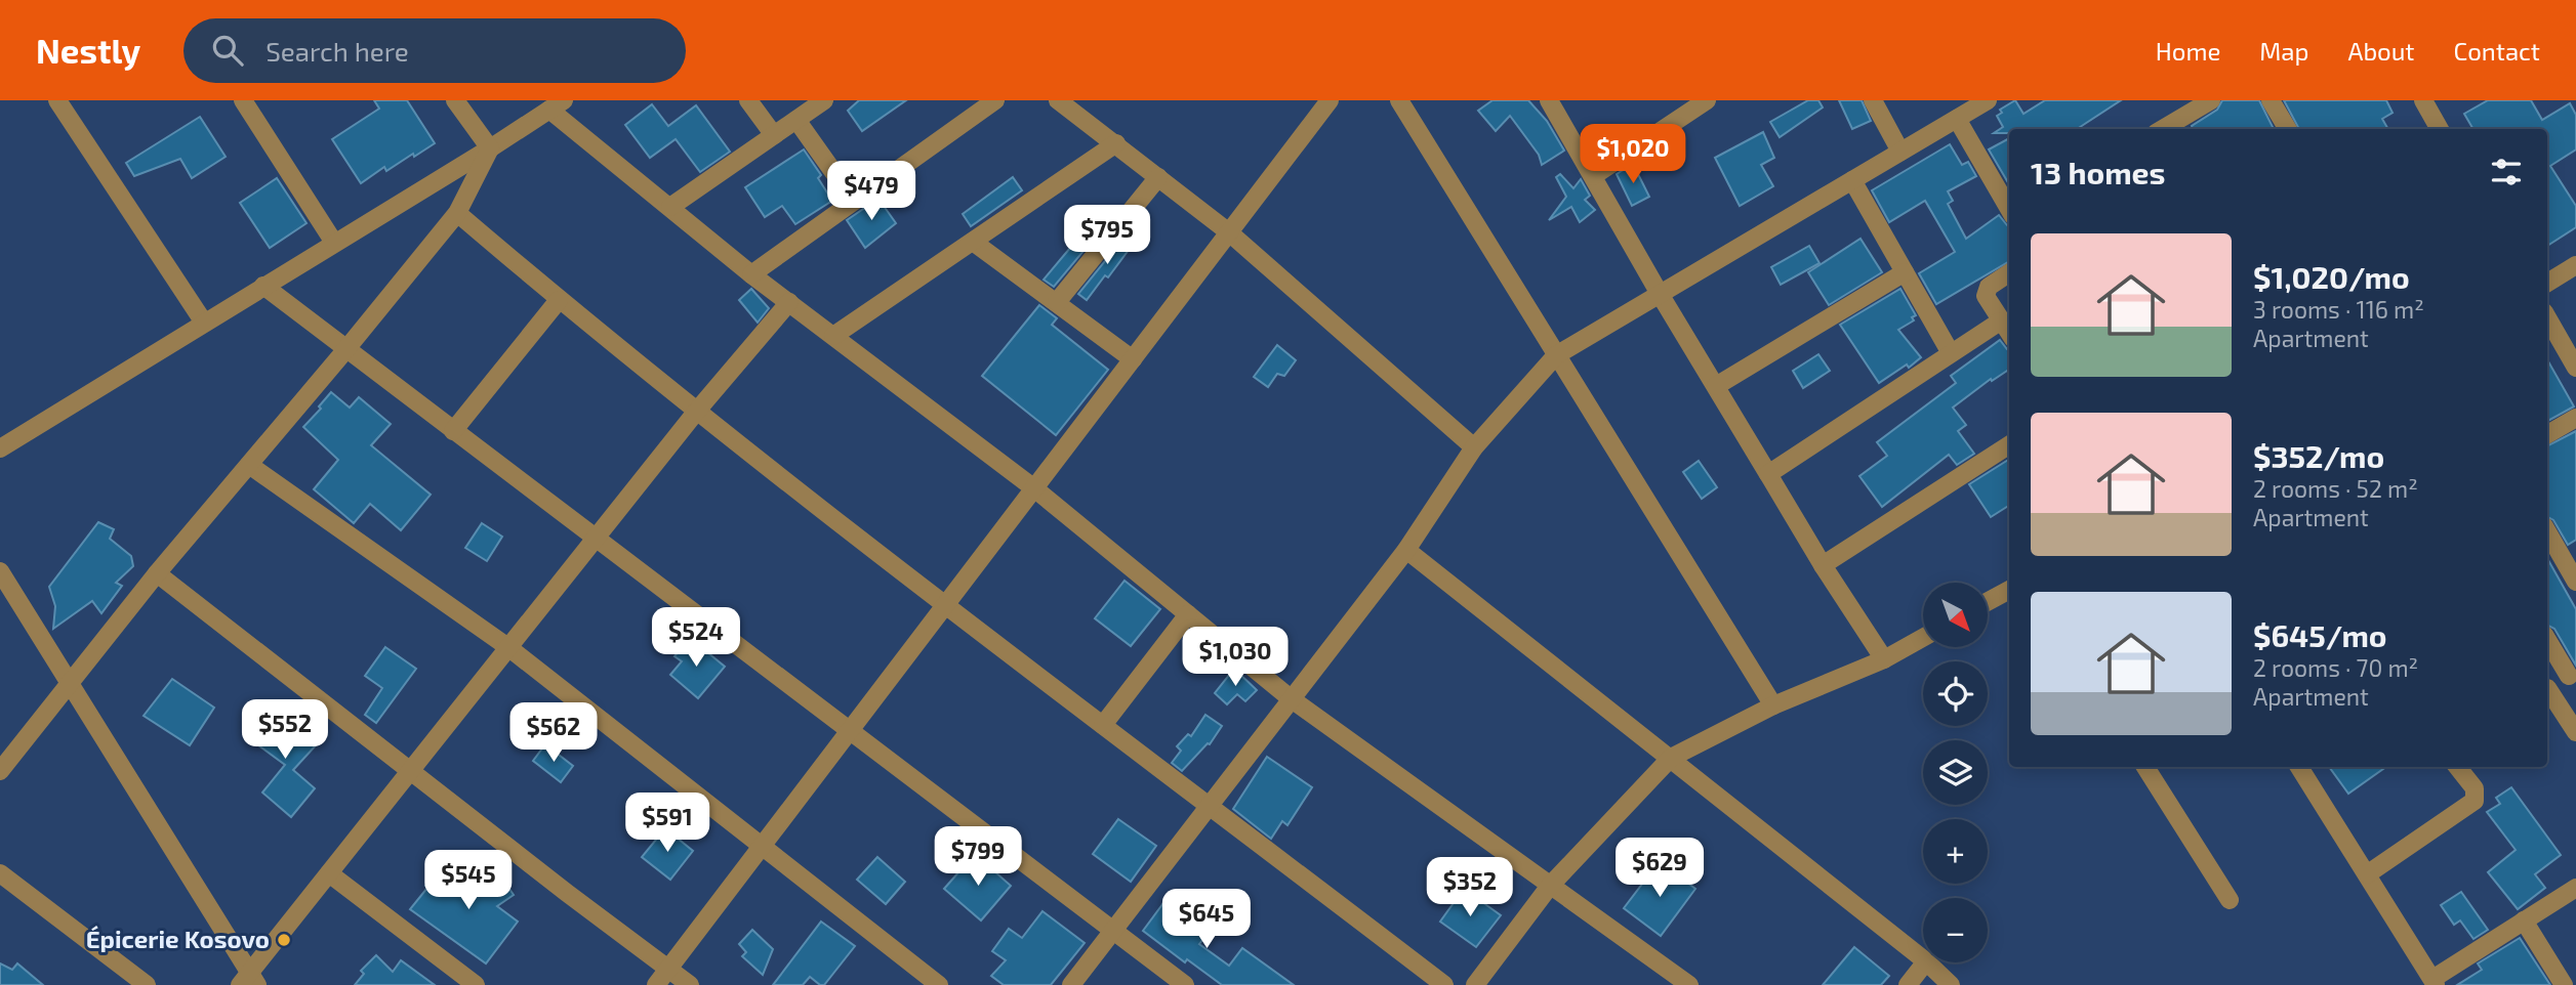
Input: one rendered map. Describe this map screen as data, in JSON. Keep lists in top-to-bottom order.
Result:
{
  "places": ["Épicerie Kosovo"],
  "north": "bottom right",
  "page": {
    "header": "Nestly",
    "search": "Search here",
    "nav": [
      "Home",
      "Map",
      "About",
      "Contact"
    ],
    "price": [
      "$1,020",
      "$479",
      "$795",
      "$524",
      "$1,030",
      "$552",
      "$562",
      "$591",
      "$799",
      "$629",
      "$545",
      "$352",
      "$645"
    ],
    "heading": "13 homes",
    "list": [
      {
        "name": "$1,020/mo",
        "note": "3 rooms · 116 m² · Apartment"
      },
      {
        "name": "$352/mo",
        "note": "2 rooms · 52 m² · Apartment"
      },
      {
        "name": "$645/mo",
        "note": "2 rooms · 70 m² · Apartment"
      }
    ],
    "map_buttons": ["+", "−"]
  }
}
